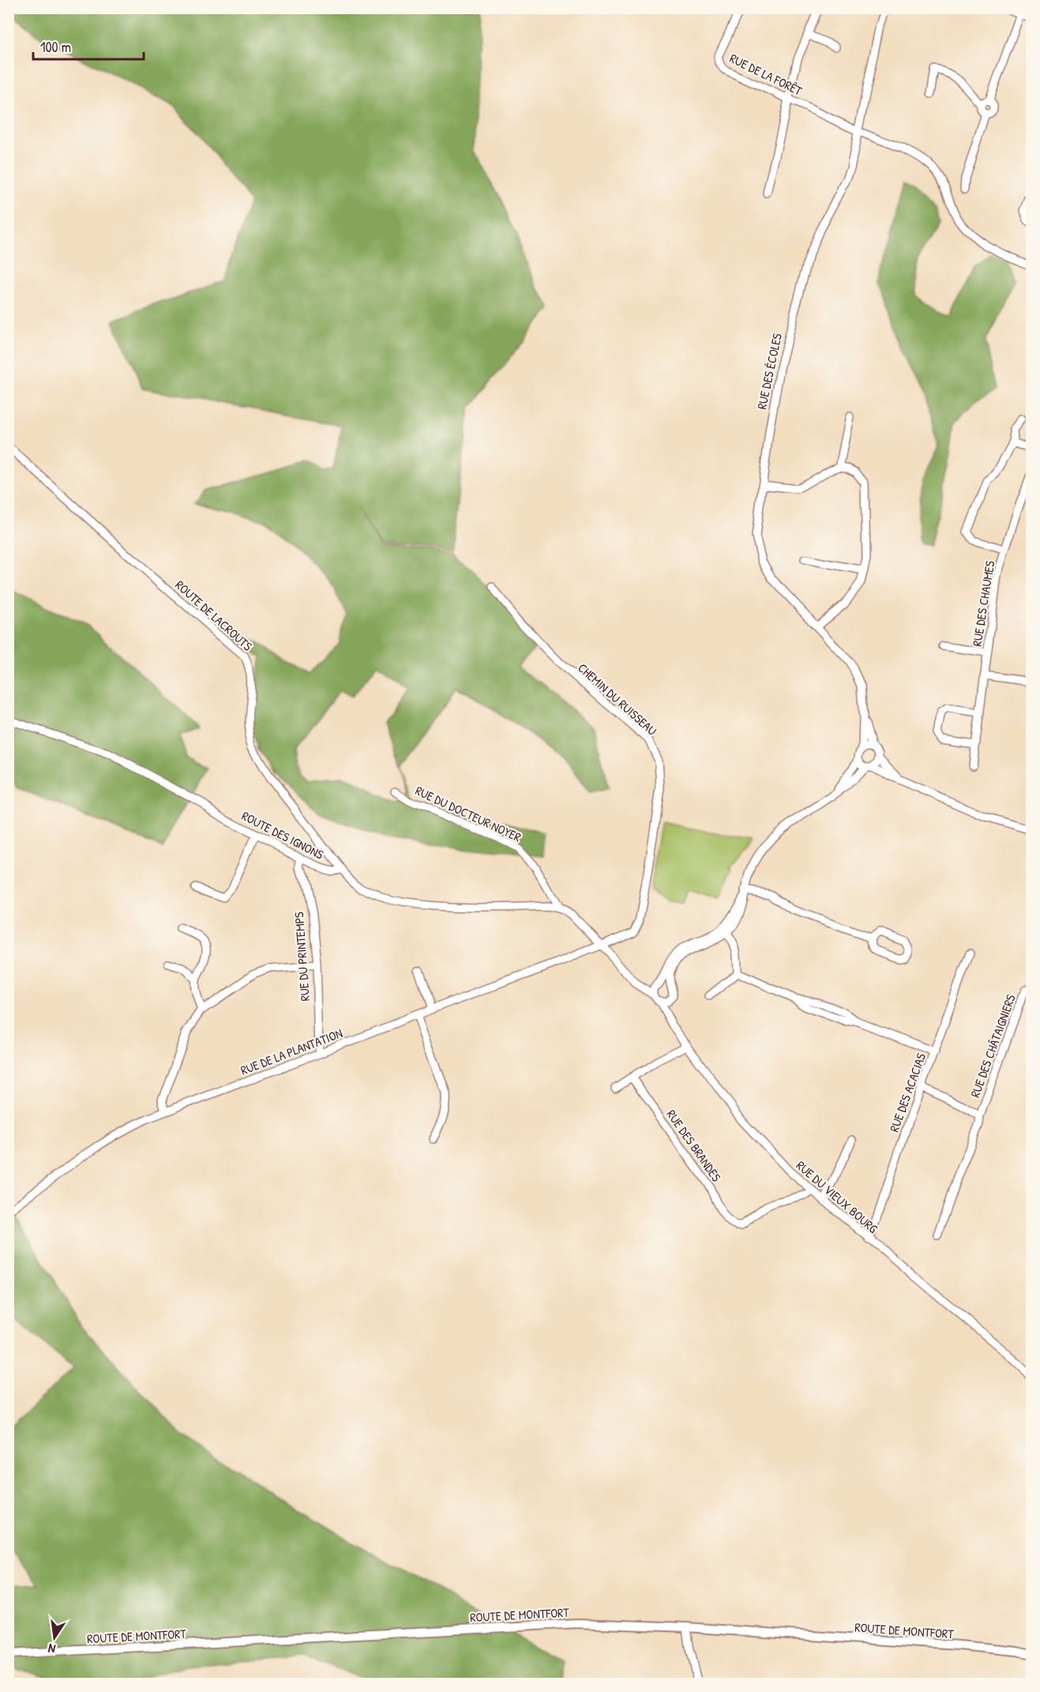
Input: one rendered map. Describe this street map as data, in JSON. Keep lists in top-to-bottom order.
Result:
{
  "streets": {
    "main road": ["ROUTE DE MONTFORT"],
    "street": [
      "RUE DE LA FORÊT",
      "RUE DES ÉCOLES",
      "RUE DES CHAUMES",
      "ROUTE DE LACROUTS",
      "CHEMIN DU RUISSEAU",
      "RUE DU DOCTEUR NOYER",
      "ROUTE DES IGNONS",
      "RUE DU PRINTEMPS",
      "RUE DES CHÂTAIGNIERS",
      "RUE DE LA PLANTATION",
      "RUE DES ACACIAS",
      "RUE DES BRANDES",
      "RUE DU VIEUX BOURG"
    ]
  },
  "crossings": [
    ["RUE DE LA FORÊT", "RUE DES ÉCOLES"],
    ["ROUTE DE LACROUTS", "ROUTE DES IGNONS"],
    ["CHEMIN DU RUISSEAU", "RUE DE LA PLANTATION"],
    ["ROUTE DES IGNONS", "RUE DU PRINTEMPS"],
    ["RUE DU PRINTEMPS", "RUE DE LA PLANTATION"],
    ["RUE DES ACACIAS", "RUE DU VIEUX BOURG"],
    ["RUE DES BRANDES", "RUE DU VIEUX BOURG"]
  ],
  "scale_bar": "100 m",
  "north": "bottom"
}
